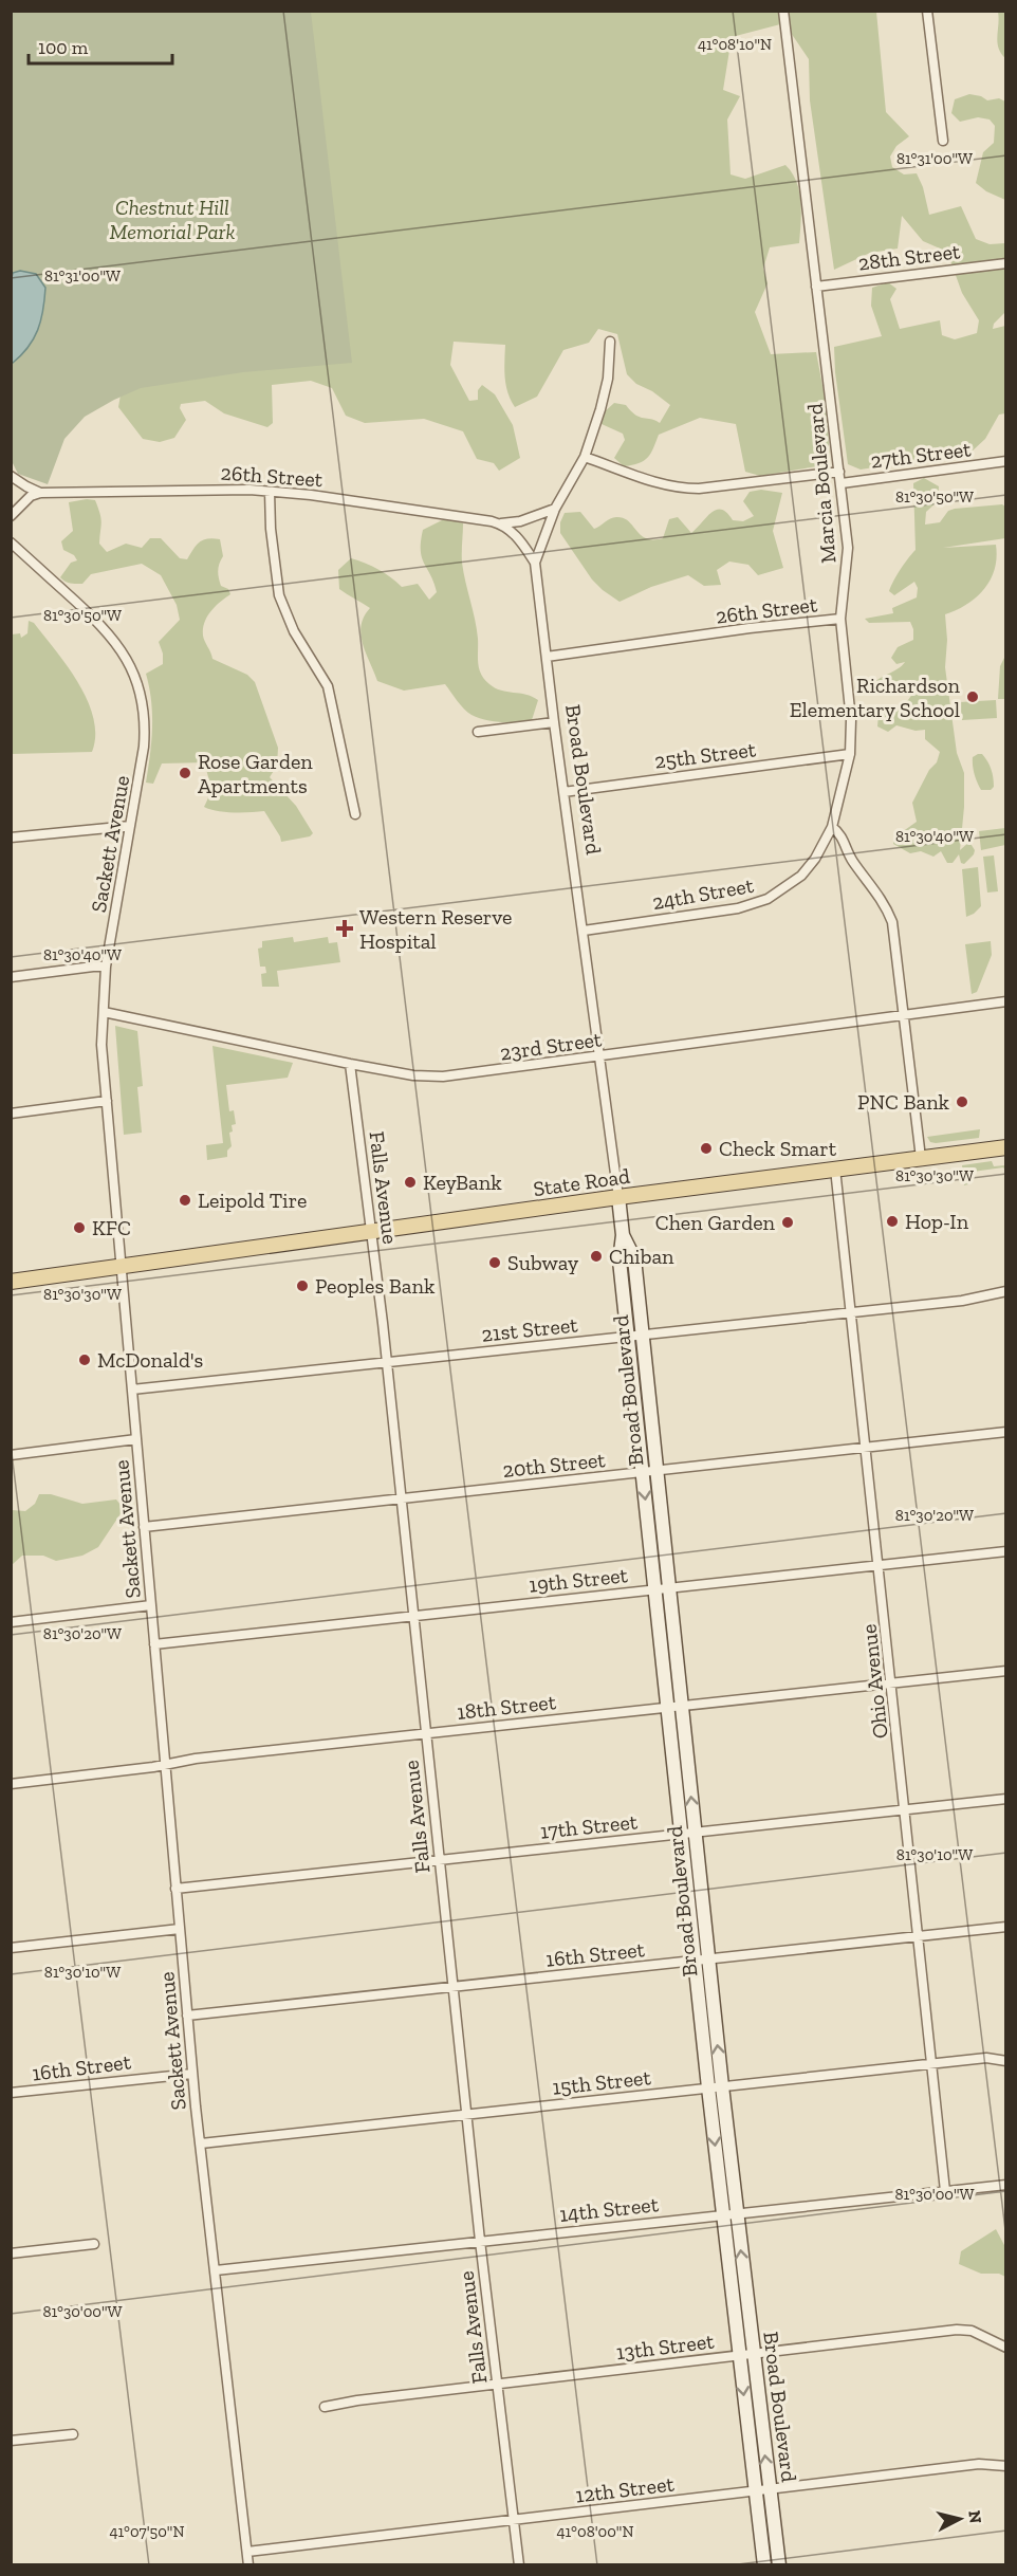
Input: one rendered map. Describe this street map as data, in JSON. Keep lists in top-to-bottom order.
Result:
{
  "streets": {
    "main road": ["Broad Boulevard", "State Road"],
    "street": [
      "28th Street",
      "27th Street",
      "26th Street",
      "Marcia Boulevard",
      "25th Street",
      "Sackett Avenue",
      "24th Street",
      "23rd Street",
      "Falls Avenue",
      "21st Street",
      "20th Street",
      "19th Street",
      "Ohio Avenue",
      "18th Street",
      "17th Street",
      "16th Street",
      "15th Street",
      "14th Street",
      "13th Street",
      "12th Street"
    ]
  },
  "crossings": [
    ["28th Street", "Marcia Boulevard"],
    ["27th Street", "Marcia Boulevard"],
    ["26th Street", "Marcia Boulevard"],
    ["26th Street", "Broad Boulevard"],
    ["Marcia Boulevard", "25th Street"],
    ["Marcia Boulevard", "24th Street"],
    ["25th Street", "Broad Boulevard"],
    ["Broad Boulevard", "24th Street"],
    ["Broad Boulevard", "23rd Street"],
    ["Broad Boulevard", "State Road"],
    ["Broad Boulevard", "21st Street"],
    ["Broad Boulevard", "20th Street"],
    ["Broad Boulevard", "19th Street"],
    ["Broad Boulevard", "18th Street"],
    ["Broad Boulevard", "17th Street"],
    ["Broad Boulevard", "16th Street"],
    ["Broad Boulevard", "15th Street"],
    ["Broad Boulevard", "14th Street"],
    ["Broad Boulevard", "13th Street"],
    ["Broad Boulevard", "12th Street"],
    ["Sackett Avenue", "23rd Street"],
    ["Sackett Avenue", "State Road"],
    ["Sackett Avenue", "21st Street"],
    ["Sackett Avenue", "20th Street"],
    ["Sackett Avenue", "19th Street"],
    ["Sackett Avenue", "18th Street"],
    ["Sackett Avenue", "17th Street"],
    ["Sackett Avenue", "16th Street"],
    ["Sackett Avenue", "15th Street"],
    ["Sackett Avenue", "14th Street"],
    ["Sackett Avenue", "12th Street"],
    ["23rd Street", "Falls Avenue"],
    ["State Road", "Falls Avenue"],
    ["State Road", "Ohio Avenue"],
    ["Falls Avenue", "21st Street"],
    ["Falls Avenue", "20th Street"],
    ["Falls Avenue", "19th Street"],
    ["Falls Avenue", "18th Street"],
    ["Falls Avenue", "17th Street"],
    ["Falls Avenue", "16th Street"],
    ["Falls Avenue", "15th Street"],
    ["Falls Avenue", "14th Street"],
    ["Falls Avenue", "13th Street"],
    ["Falls Avenue", "12th Street"],
    ["21st Street", "Ohio Avenue"],
    ["20th Street", "Ohio Avenue"],
    ["19th Street", "Ohio Avenue"],
    ["Ohio Avenue", "18th Street"],
    ["Ohio Avenue", "17th Street"],
    ["Ohio Avenue", "16th Street"],
    ["Ohio Avenue", "15th Street"],
    ["Ohio Avenue", "14th Street"]
  ],
  "parks": ["Chestnut Hill Memorial Park"],
  "places": {
    "other": [
      "Richardson Elementary School",
      "Rose Garden Apartments",
      "PNC Bank",
      "Check Smart",
      "KeyBank",
      "Leipold Tire",
      "Hop-In",
      "Chen Garden",
      "KFC",
      "Chiban",
      "Subway",
      "Peoples Bank",
      "McDonald's"
    ],
    "health": ["Western Reserve Hospital"]
  },
  "scale_bar": "100 m",
  "north": "right",
  "coordinates": [
    "41°08'10\"N",
    "81°31'00\"W",
    "81°30'50\"W",
    "81°30'40\"W",
    "81°30'30\"W",
    "81°30'20\"W",
    "81°30'10\"W",
    "81°30'00\"W",
    "41°07'50\"N",
    "41°08'00\"N"
  ]
}
